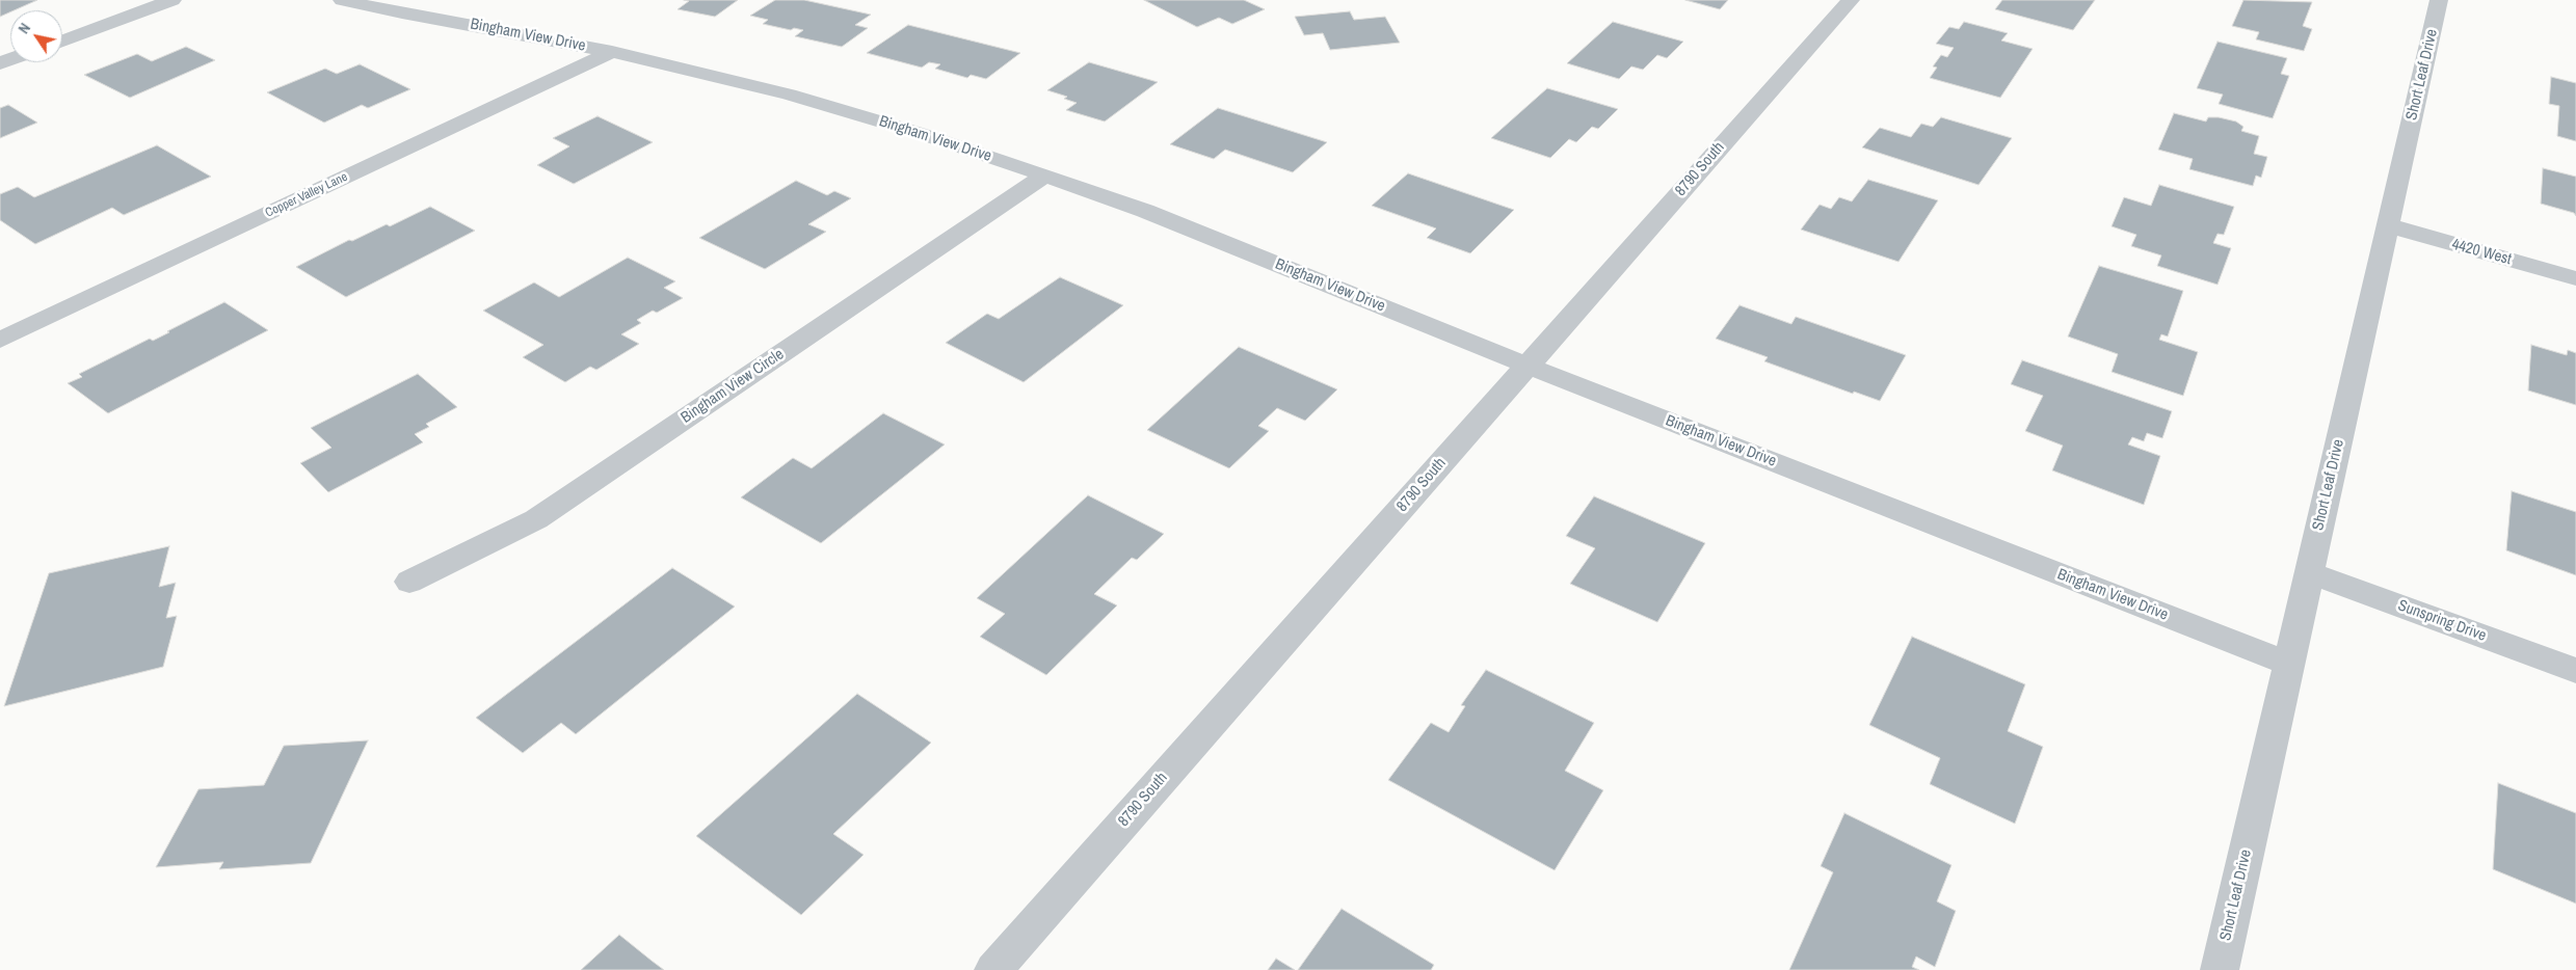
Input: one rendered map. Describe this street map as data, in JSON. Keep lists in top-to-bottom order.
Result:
{
  "streets": {
    "street": [
      "Bingham View Drive",
      "Short Leaf Drive",
      "8790 South",
      "Copper Valley Lane",
      "4420 West",
      "Bingham View Circle",
      "Sunspring Drive"
    ]
  },
  "crossings": [
    ["Bingham View Drive", "Short Leaf Drive"],
    ["Bingham View Drive", "8790 South"],
    ["Bingham View Drive", "Copper Valley Lane"],
    ["Bingham View Drive", "Bingham View Circle"],
    ["Short Leaf Drive", "4420 West"],
    ["Short Leaf Drive", "Sunspring Drive"]
  ],
  "north": "top left"
}
